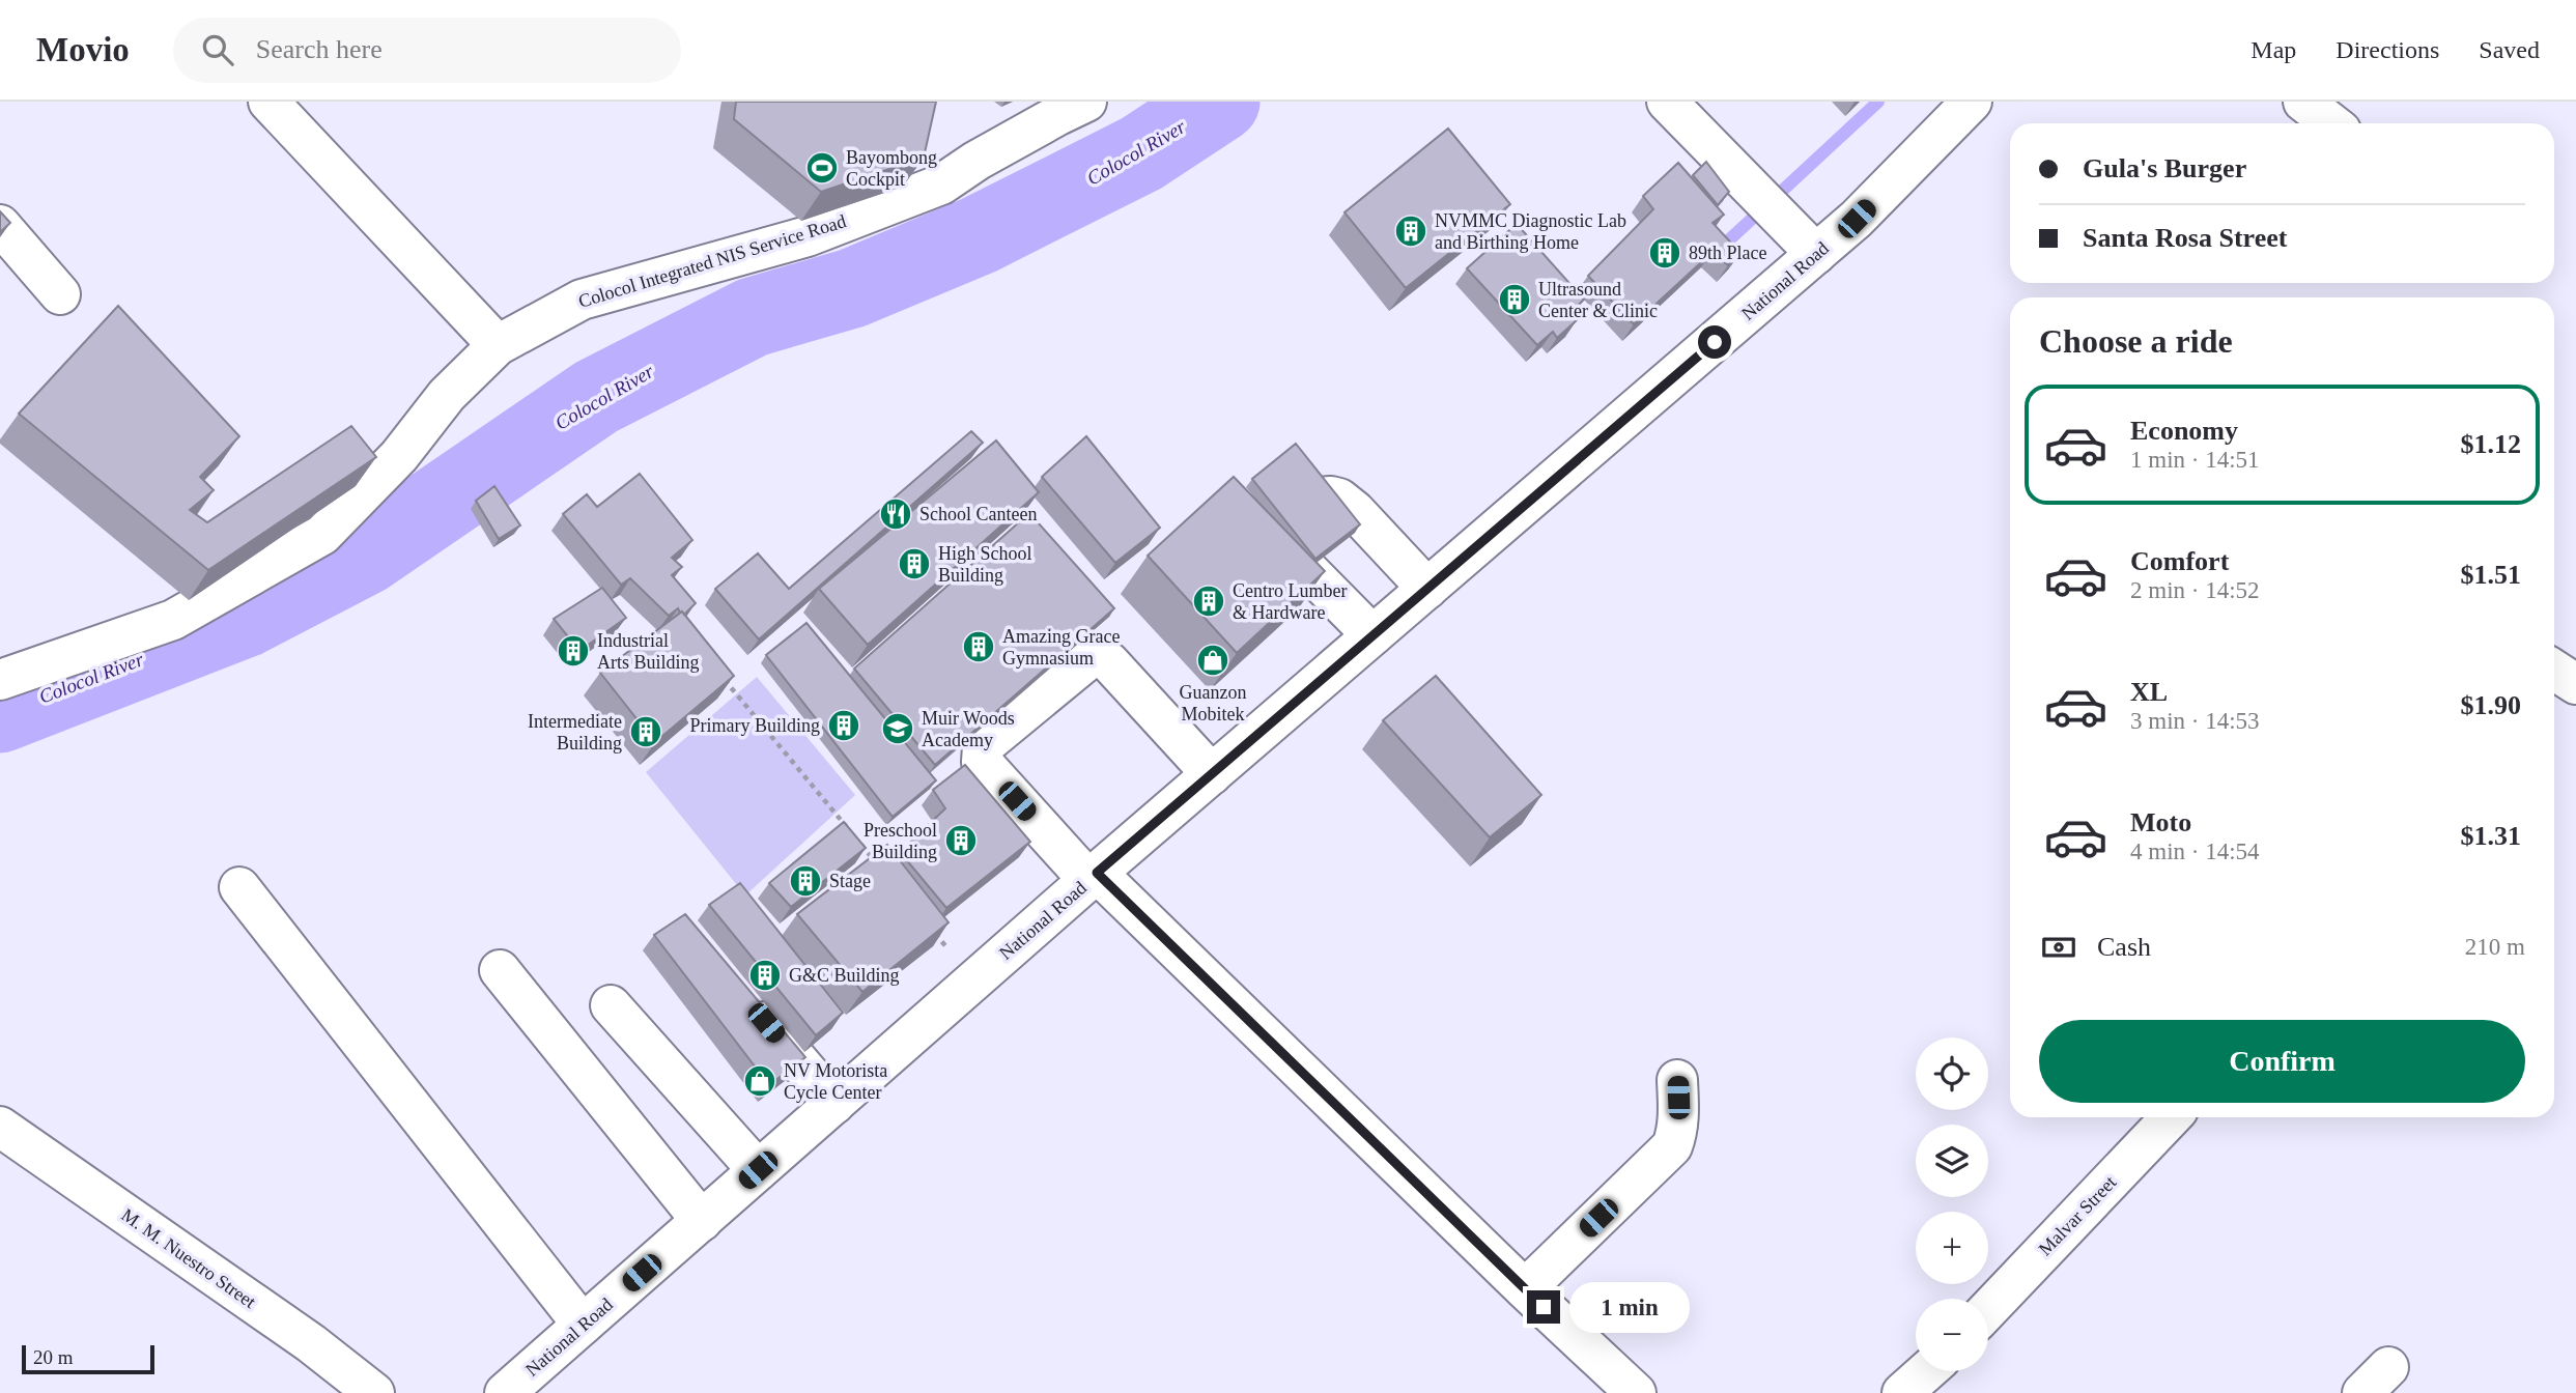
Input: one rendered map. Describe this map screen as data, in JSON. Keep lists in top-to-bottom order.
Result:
{
  "streets": {
    "street": [
      "Colocol Integrated NIS Service Road",
      "National Road",
      "Malvar Street",
      "M. M. Nuestro Street"
    ]
  },
  "water": ["Colocol River"],
  "places": {
    "sports": ["Bayombong Cockpit"],
    "building": [
      "NVMMC Diagnostic Lab and Birthing Home",
      "89th Place",
      "Ultrasound Center & Clinic",
      "High School Building",
      "Centro Lumber & Hardware",
      "Amazing Grace Gymnasium",
      "Industrial Arts Building",
      "Primary Building",
      "Intermediate Building",
      "Preschool Building",
      "Stage",
      "G&C Building"
    ],
    "restaurant": ["School Canteen"],
    "shop": ["Guanzon Mobitek", "NV Motorista Cycle Center"],
    "school or university": ["Muir Woods Academy"]
  },
  "scale_bar": "20 m",
  "page": {
    "header": "Movio",
    "search": "Search here",
    "nav": ["Map", "Directions", "Saved"],
    "banner": ["Gula's Burger", "Santa Rosa Street"],
    "heading": "Choose a ride",
    "list": [
      {
        "name": "Economy",
        "note": "1 min · 14:51",
        "value": "$1.12"
      },
      {
        "name": "Comfort",
        "note": "2 min · 14:52",
        "value": "$1.51"
      },
      {
        "name": "XL",
        "note": "3 min · 14:53",
        "value": "$1.90"
      },
      {
        "name": "Moto",
        "note": "4 min · 14:54",
        "value": "$1.31"
      }
    ],
    "pay": ["Cash", "210 m"],
    "buttons": "Confirm",
    "map_buttons": ["+", "−"],
    "bubble": "1 min",
    "scale": "20 m"
  }
}
